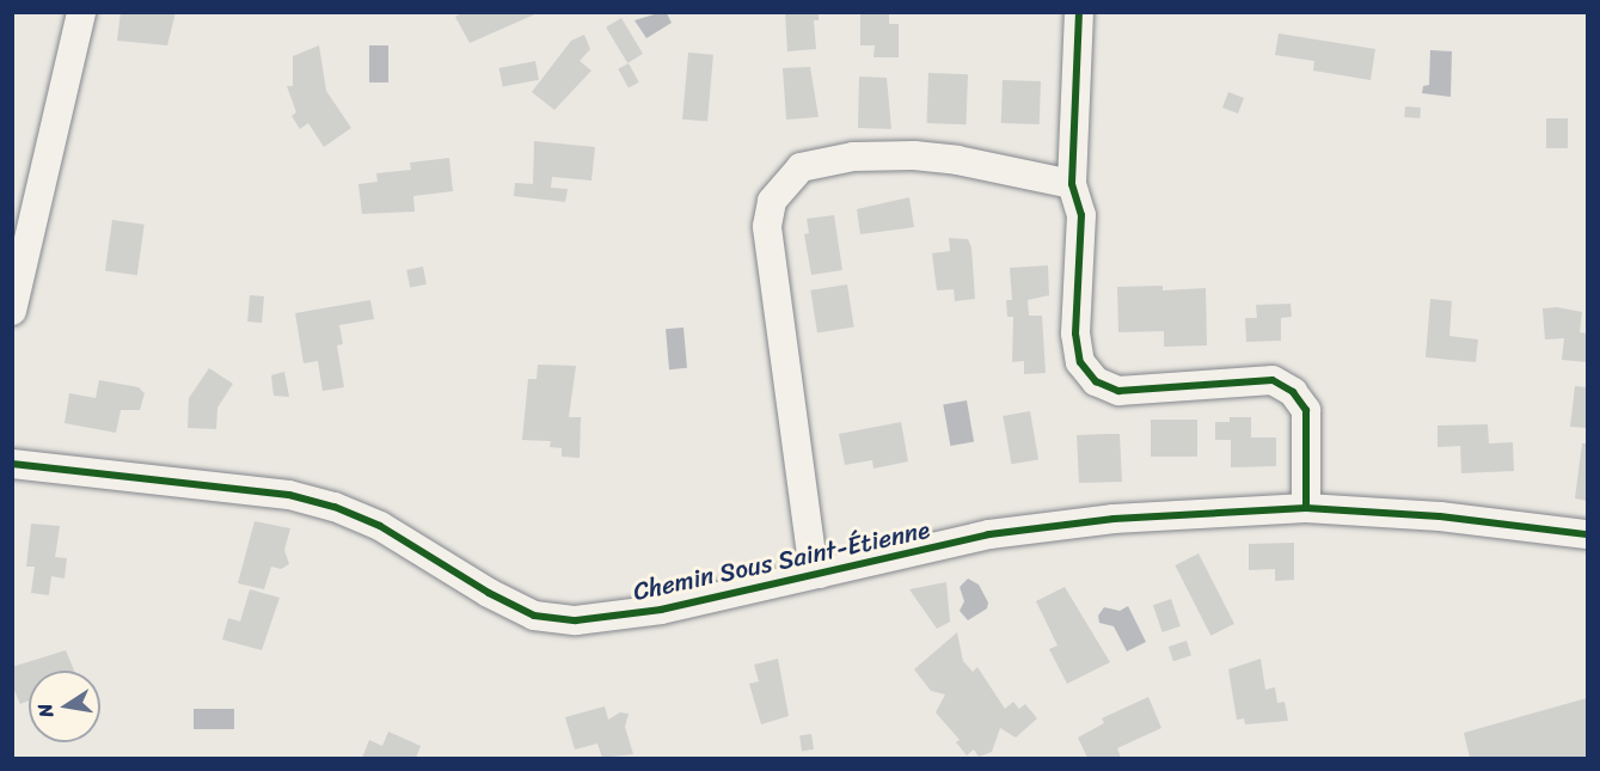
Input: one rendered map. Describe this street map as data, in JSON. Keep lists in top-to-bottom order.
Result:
{
  "streets": {
    "street": ["Chemin Sous Saint-Étienne"]
  },
  "north": "left"
}
